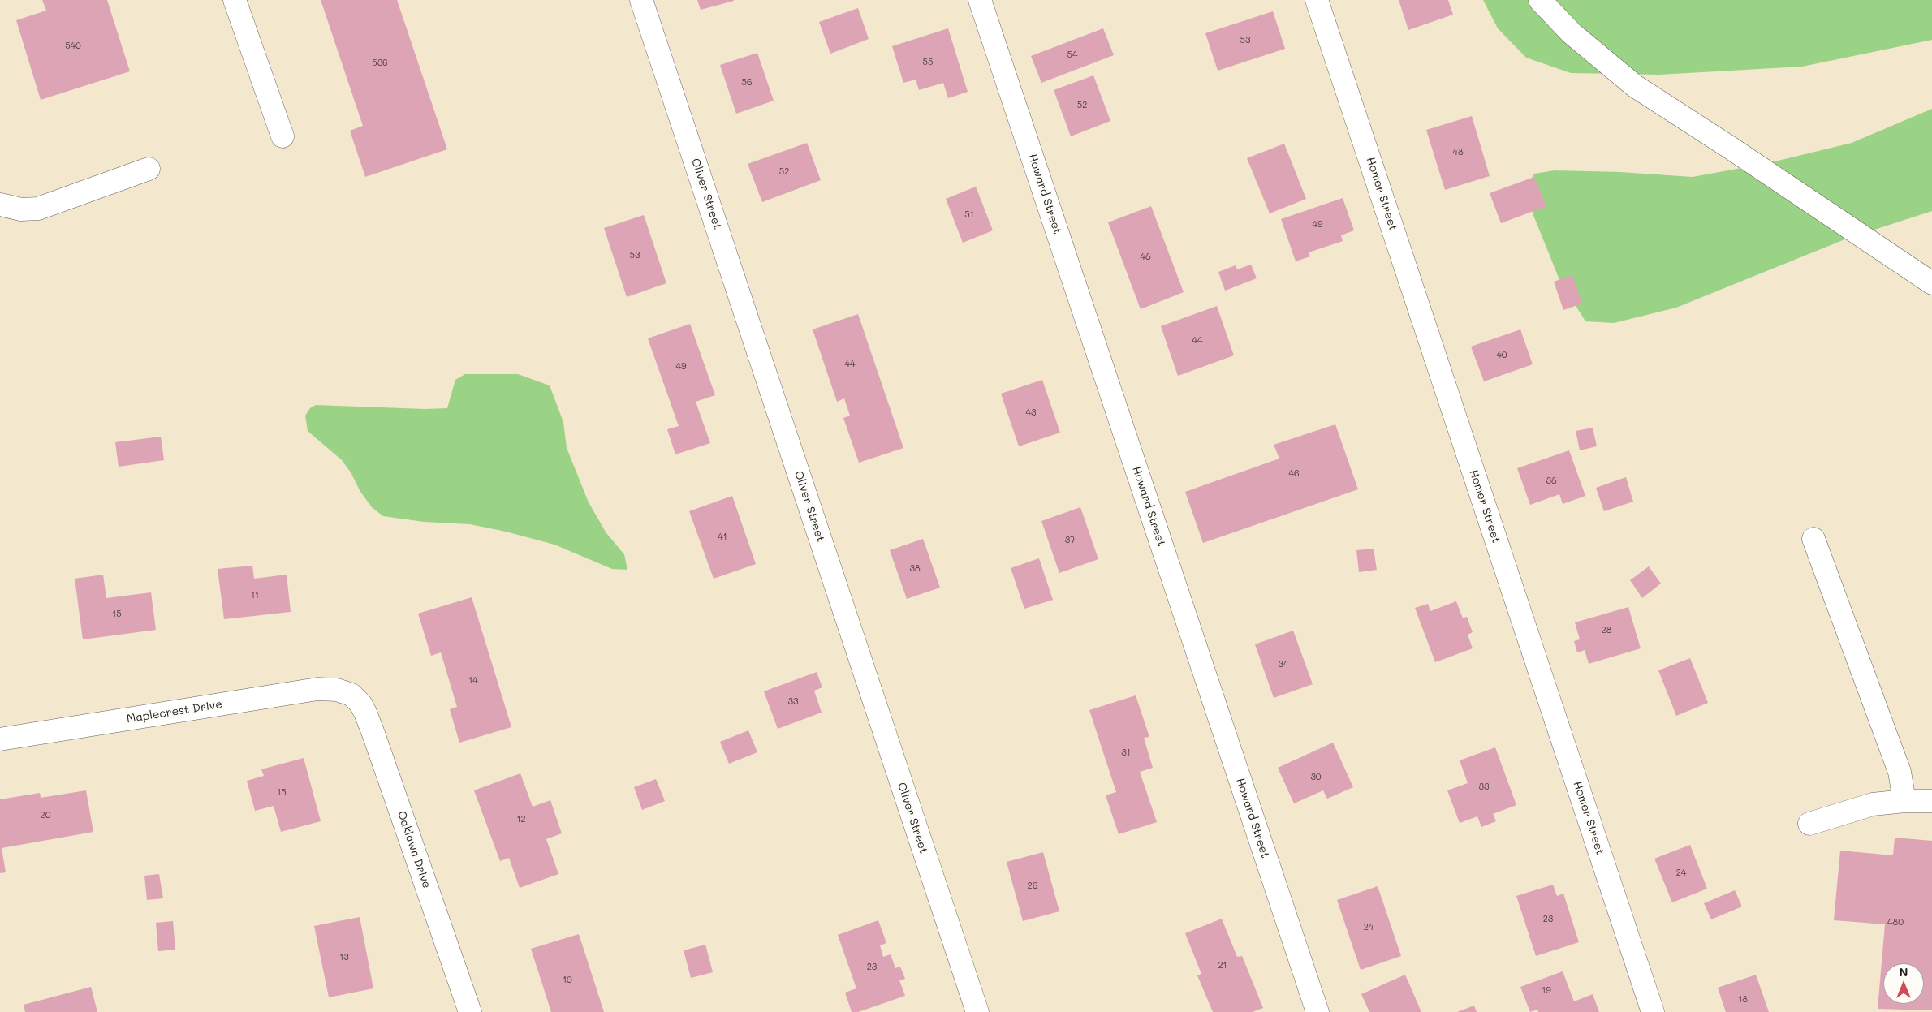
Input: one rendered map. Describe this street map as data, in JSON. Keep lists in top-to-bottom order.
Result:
{
  "streets": {
    "street": [
      "Oliver Street",
      "Howard Street",
      "Homer Street",
      "Maplecrest Drive",
      "Oaklawn Drive"
    ]
  },
  "crossings": [
    ["Maplecrest Drive", "Oaklawn Drive"]
  ],
  "house_numbers": [
    "53",
    "540",
    "54",
    "55",
    "536",
    "56",
    "52",
    "48",
    "52",
    "51",
    "49",
    "53",
    "48",
    "44",
    "40",
    "44",
    "49",
    "43",
    "46",
    "38",
    "41",
    "37",
    "38",
    "11",
    "15",
    "28",
    "34",
    "14",
    "33",
    "31",
    "30",
    "33",
    "15",
    "20",
    "12",
    "24",
    "26",
    "23",
    "480",
    "24",
    "13",
    "21",
    "23",
    "10",
    "19",
    "18"
  ],
  "north": "top"
}
